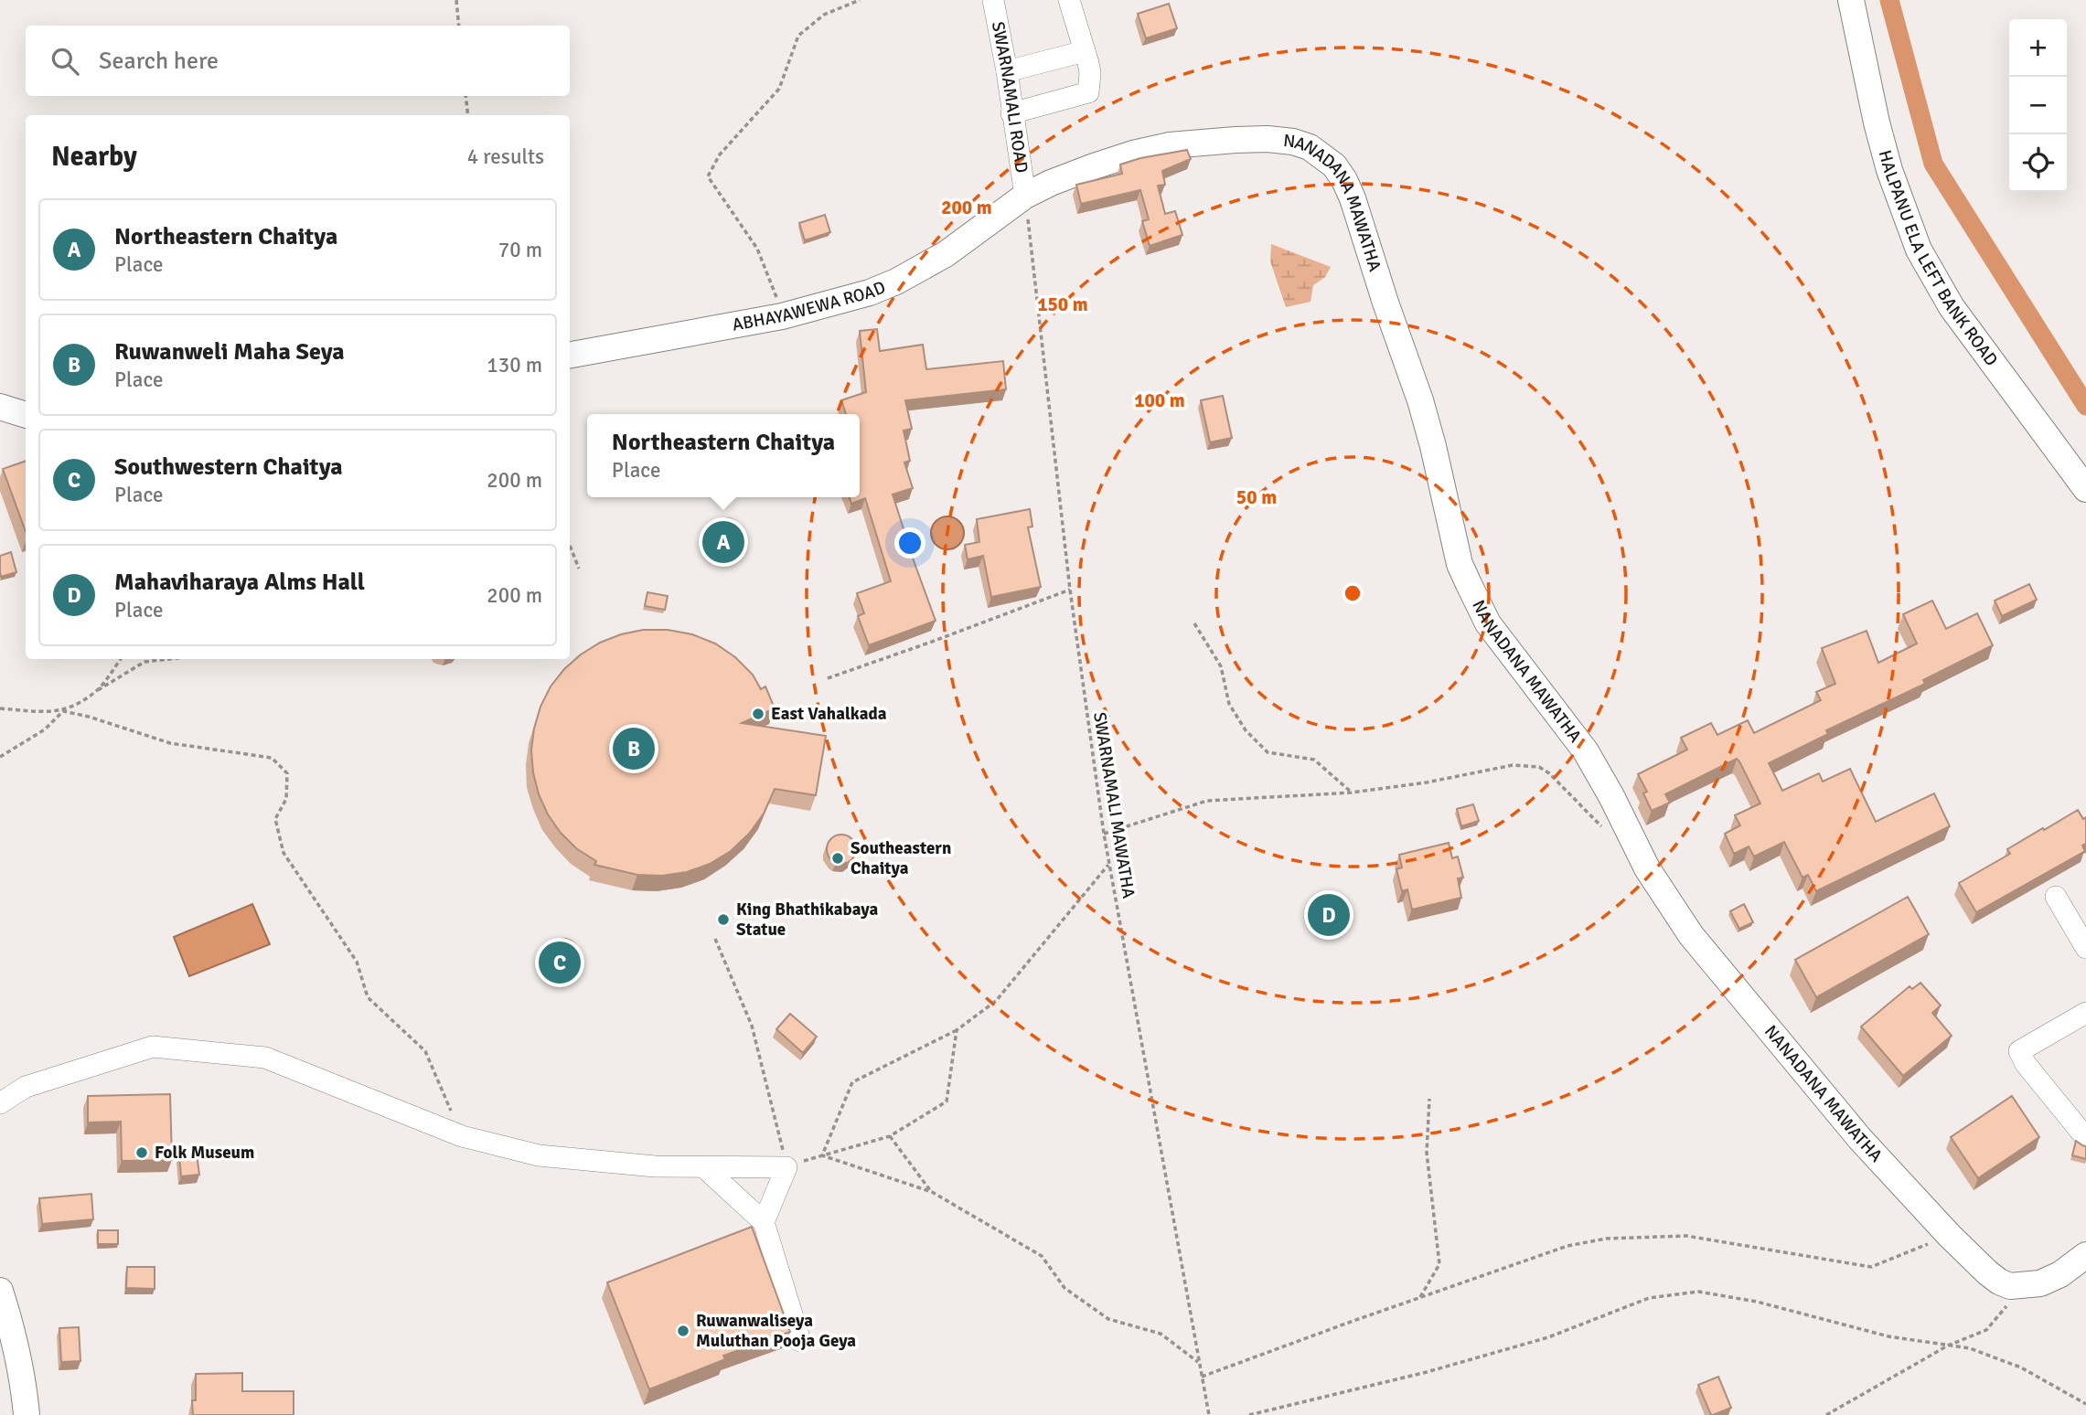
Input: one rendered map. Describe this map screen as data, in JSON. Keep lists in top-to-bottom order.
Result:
{
  "streets": {
    "main road": ["NANADANA MAWATHA", "HALPANU ELA LEFT BANK ROAD", "ABHAYAWEWA ROAD"],
    "street": ["SWARNAMALI ROAD"],
    "path": ["SWARNAMALI MAWATHA"]
  },
  "crossings": [
    ["SWARNAMALI ROAD", "NANADANA MAWATHA"],
    ["SWARNAMALI ROAD", "ABHAYAWEWA ROAD"],
    ["SWARNAMALI ROAD", "SWARNAMALI MAWATHA"],
    ["NANADANA MAWATHA", "ABHAYAWEWA ROAD"],
    ["NANADANA MAWATHA", "SWARNAMALI MAWATHA"],
    ["ABHAYAWEWA ROAD", "SWARNAMALI MAWATHA"]
  ],
  "places": [
    "East Vahalkada",
    "Southeastern Chaitya",
    "King Bhathikabaya Statue",
    "Folk Museum",
    "Ruwanwaliseya Muluthan Pooja Geya"
  ],
  "page": {
    "map_buttons": ["+", "−"],
    "search": "Search here",
    "heading": ["Nearby", "4 results"],
    "list": [
      {
        "mark": "A",
        "name": "Northeastern Chaitya",
        "note": "Place",
        "value": "70 m"
      },
      {
        "mark": "B",
        "name": "Ruwanweli Maha Seya",
        "note": "Place",
        "value": "130 m"
      },
      {
        "mark": "C",
        "name": "Southwestern Chaitya",
        "note": "Place",
        "value": "200 m"
      },
      {
        "mark": "D",
        "name": "Mahaviharaya Alms Hall",
        "note": "Place",
        "value": "200 m"
      }
    ],
    "popup": ["Northeastern Chaitya", "Place"],
    "pins": [
      "A",
      "B",
      "D",
      "C"
    ]
  },
  "rings": [
    "200 m",
    "150 m",
    "100 m",
    "50 m"
  ]
}
